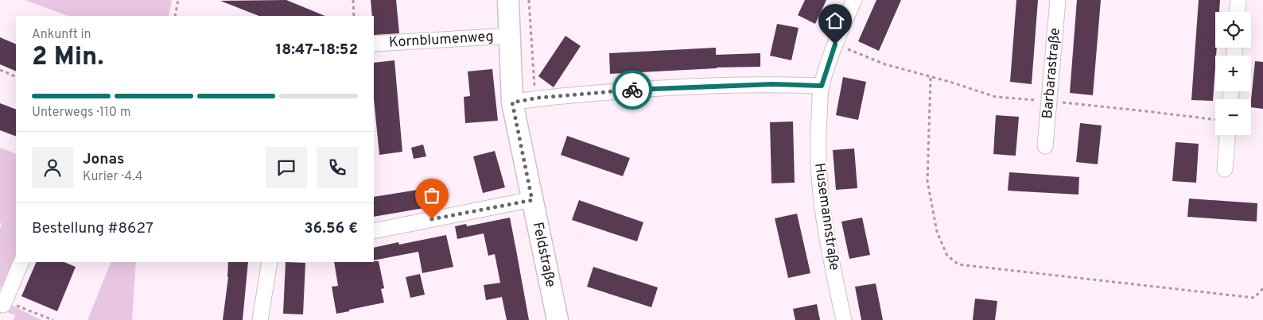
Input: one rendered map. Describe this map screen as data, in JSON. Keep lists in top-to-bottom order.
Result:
{
  "streets": {
    "main road": ["Feldstraße"],
    "street": ["Kornblumenweg", "Barbarastraße", "Husemannstraße"]
  },
  "crossings": [
    ["Kornblumenweg", "Feldstraße"]
  ],
  "page": {
    "map_buttons": ["+", "−"],
    "heading": ["2 Min.", "Ankunft in", "18:47–18:52"],
    "panel": [
      "Jonas",
      "Kurier · 4.4",
      "Bestellung #8627",
      "36.56 €"
    ],
    "bar": "Unterwegs · 110 m"
  }
}
